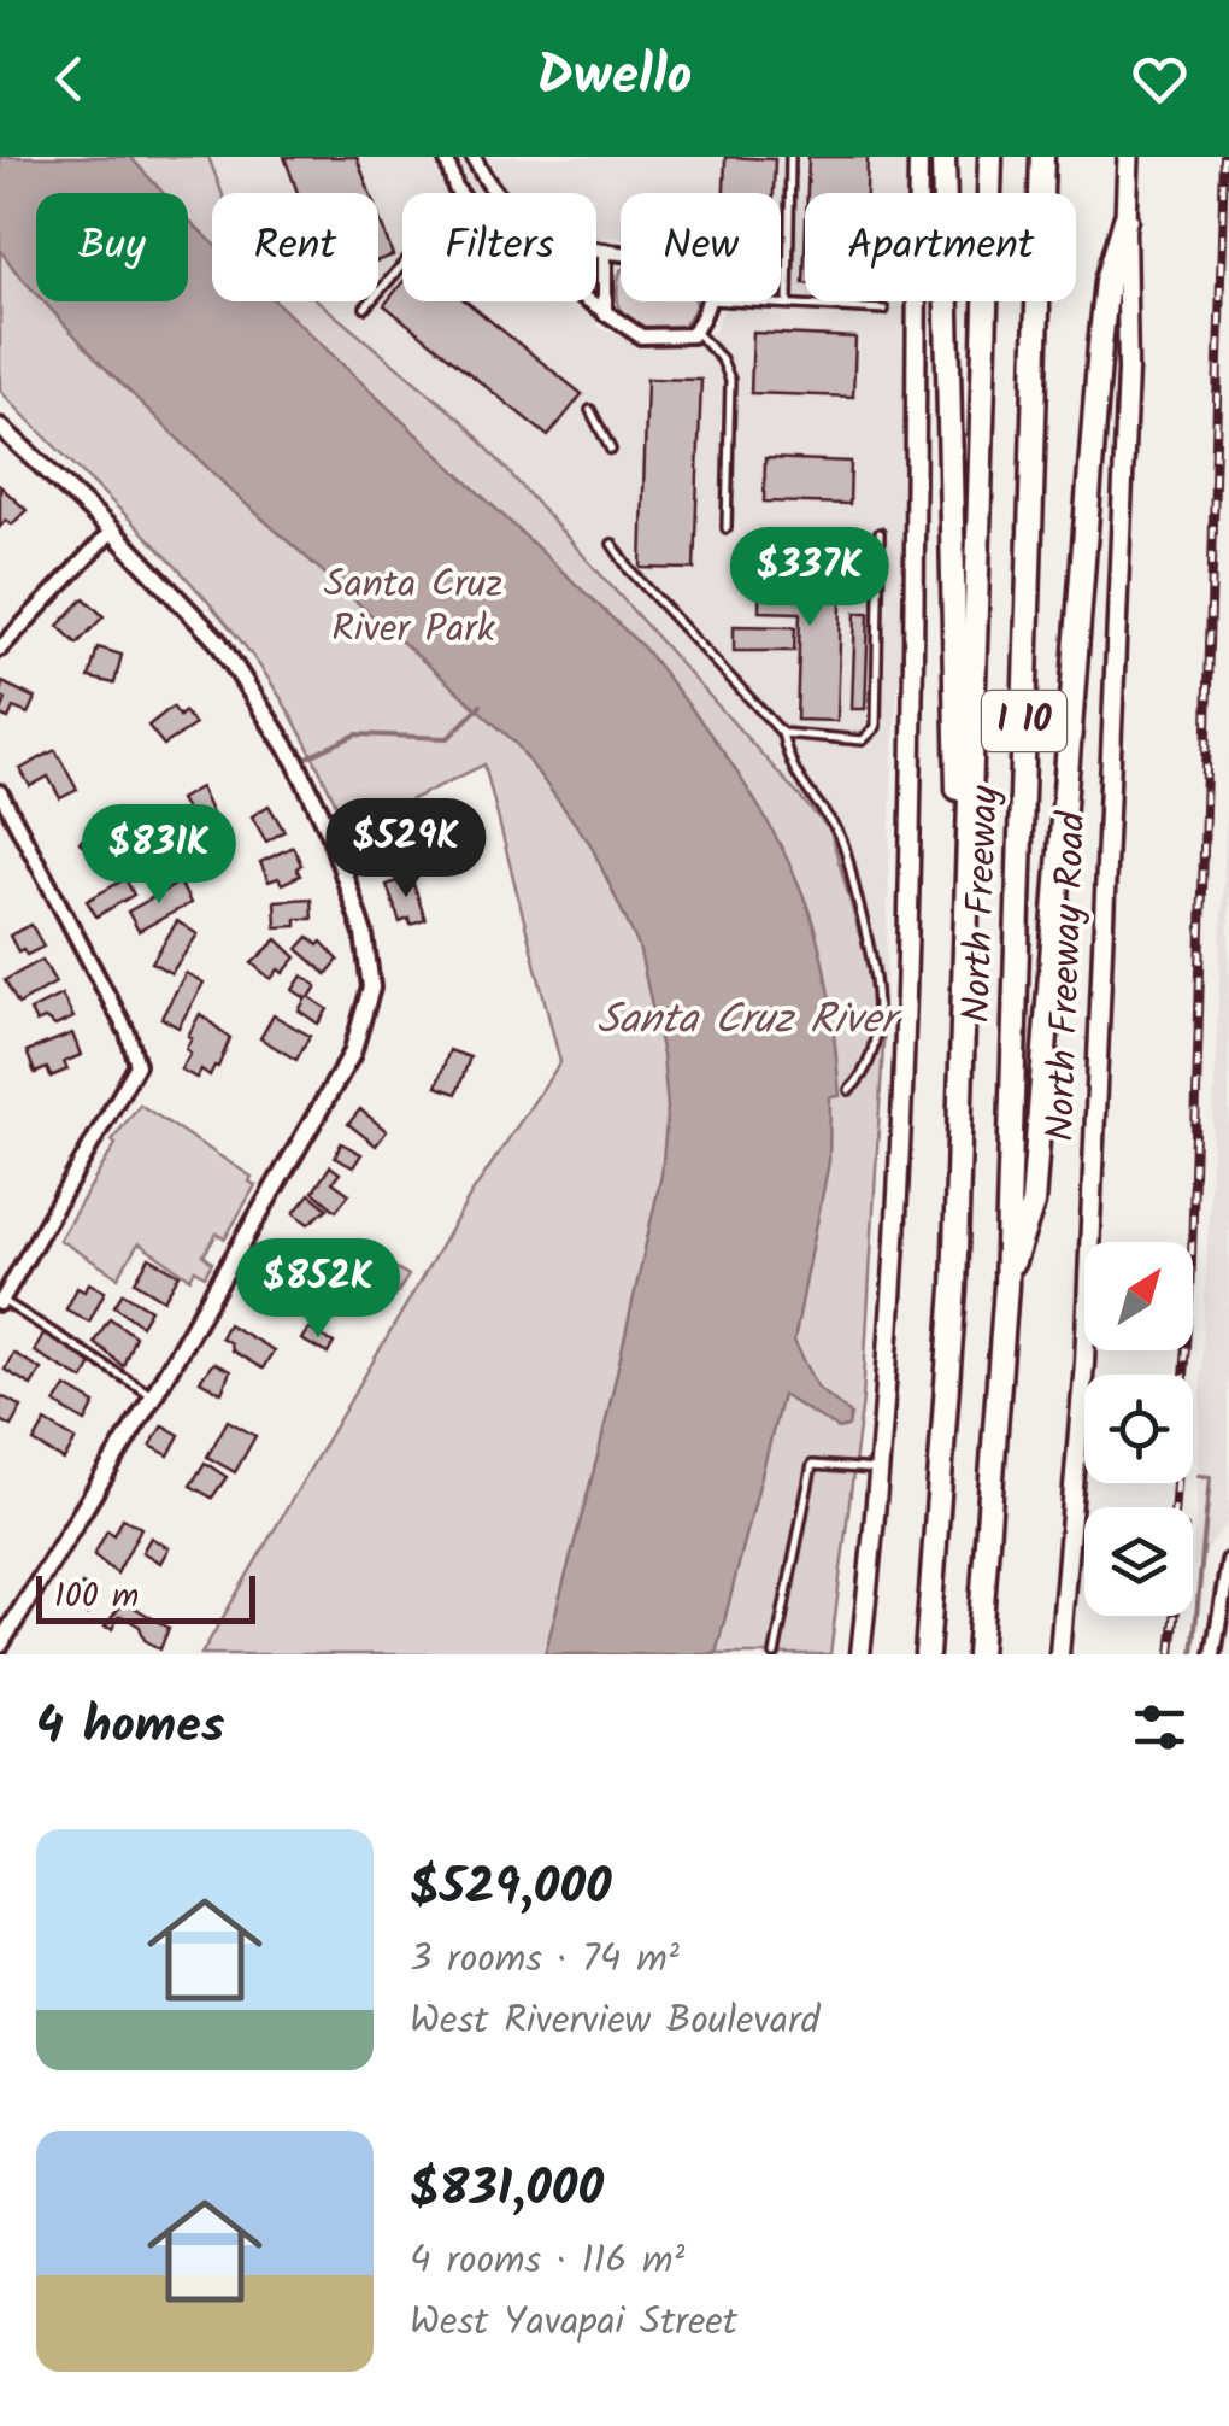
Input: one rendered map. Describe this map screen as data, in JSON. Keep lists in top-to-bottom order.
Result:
{
  "streets": {
    "highway": ["I 10", "North Freeway"],
    "main road": ["North Freeway Road"]
  },
  "water": ["Santa Cruz River"],
  "parks": ["Santa Cruz River Park"],
  "scale_bar": "100 m",
  "north": "top right",
  "page": {
    "header": "Dwello",
    "chip": [
      "Buy",
      "Rent",
      "Filters",
      "New",
      "Apartment"
    ],
    "price": [
      "$337K",
      "$529K",
      "$831K",
      "$852K"
    ],
    "scale": "100 m",
    "heading": "4 homes",
    "list": [
      {
        "name": "$529,000",
        "note": "3 rooms · 74 m² · West Riverview Boulevard"
      },
      {
        "name": "$831,000",
        "note": "4 rooms · 116 m² · West Yavapai Street"
      }
    ]
  }
}
